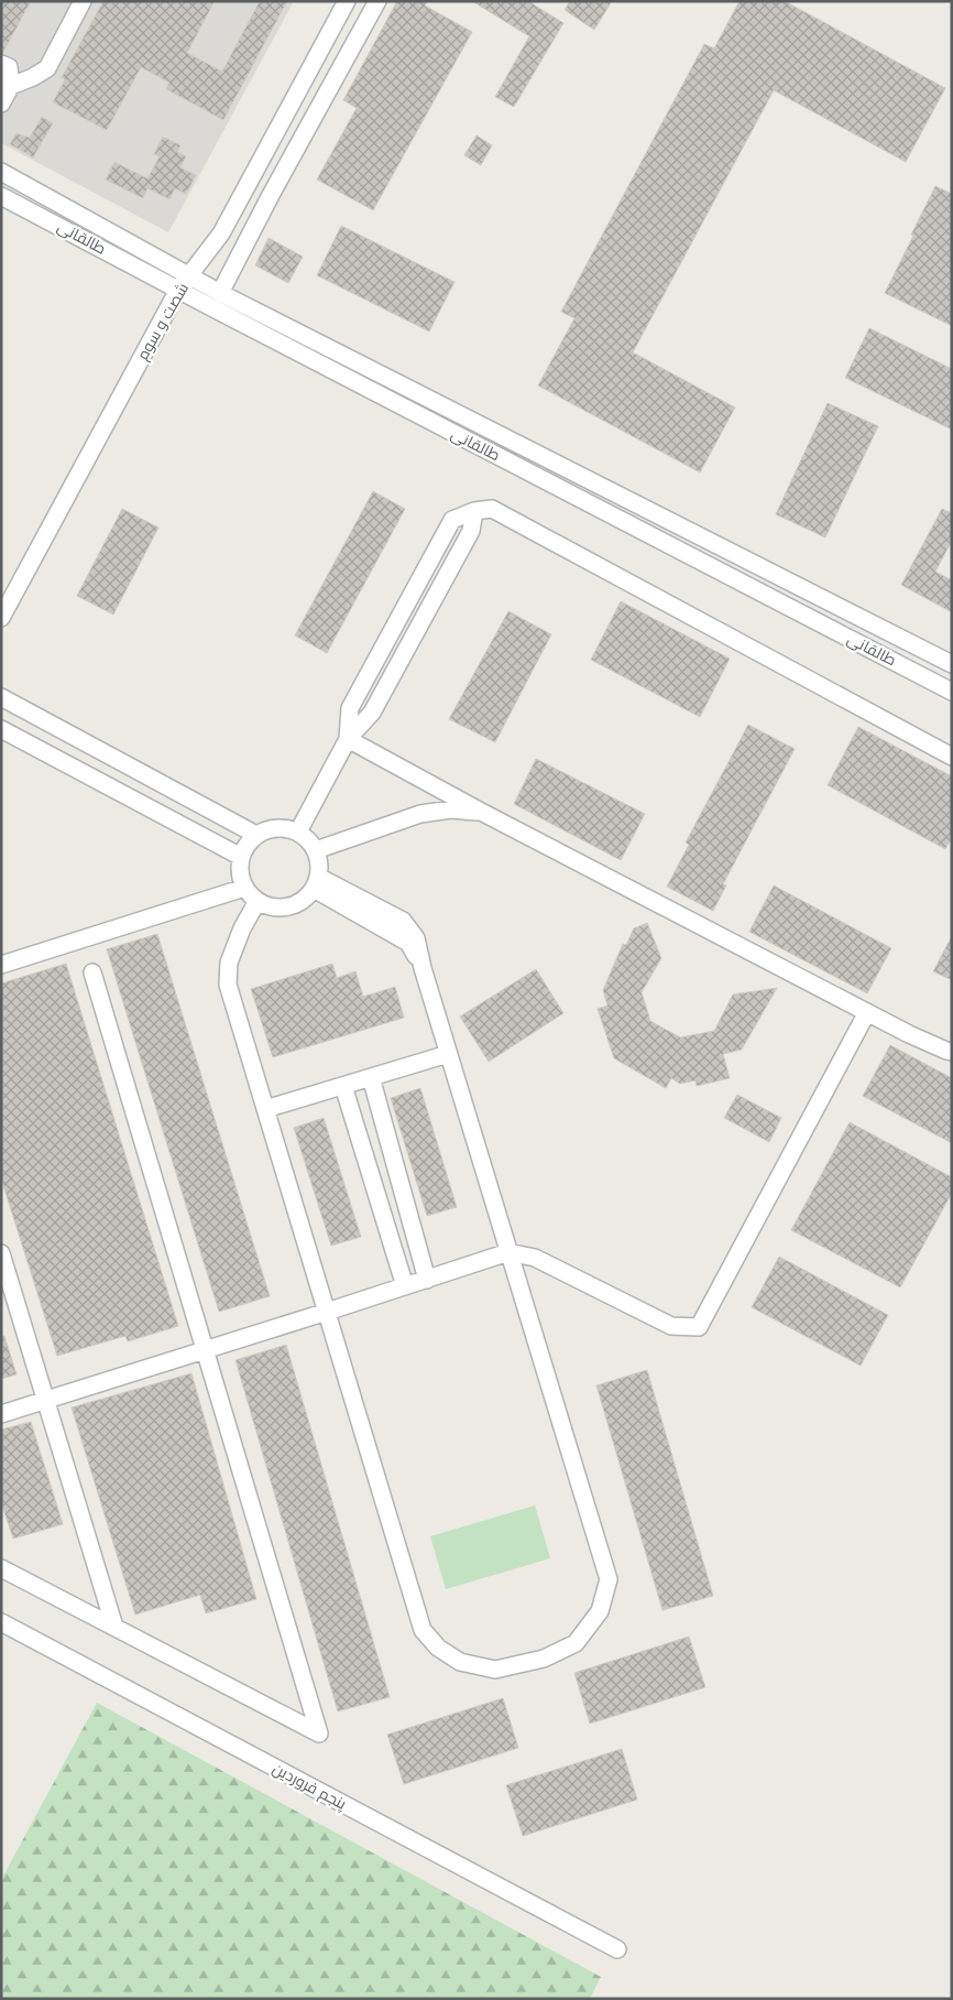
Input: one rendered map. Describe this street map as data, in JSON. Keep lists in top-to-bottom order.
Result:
{
  "streets": {
    "street": ["طالقانی", "شصت و سوم", "پنجم فروردین"]
  },
  "crossings": [
    ["طالقانی", "شصت و سوم"]
  ]
}
